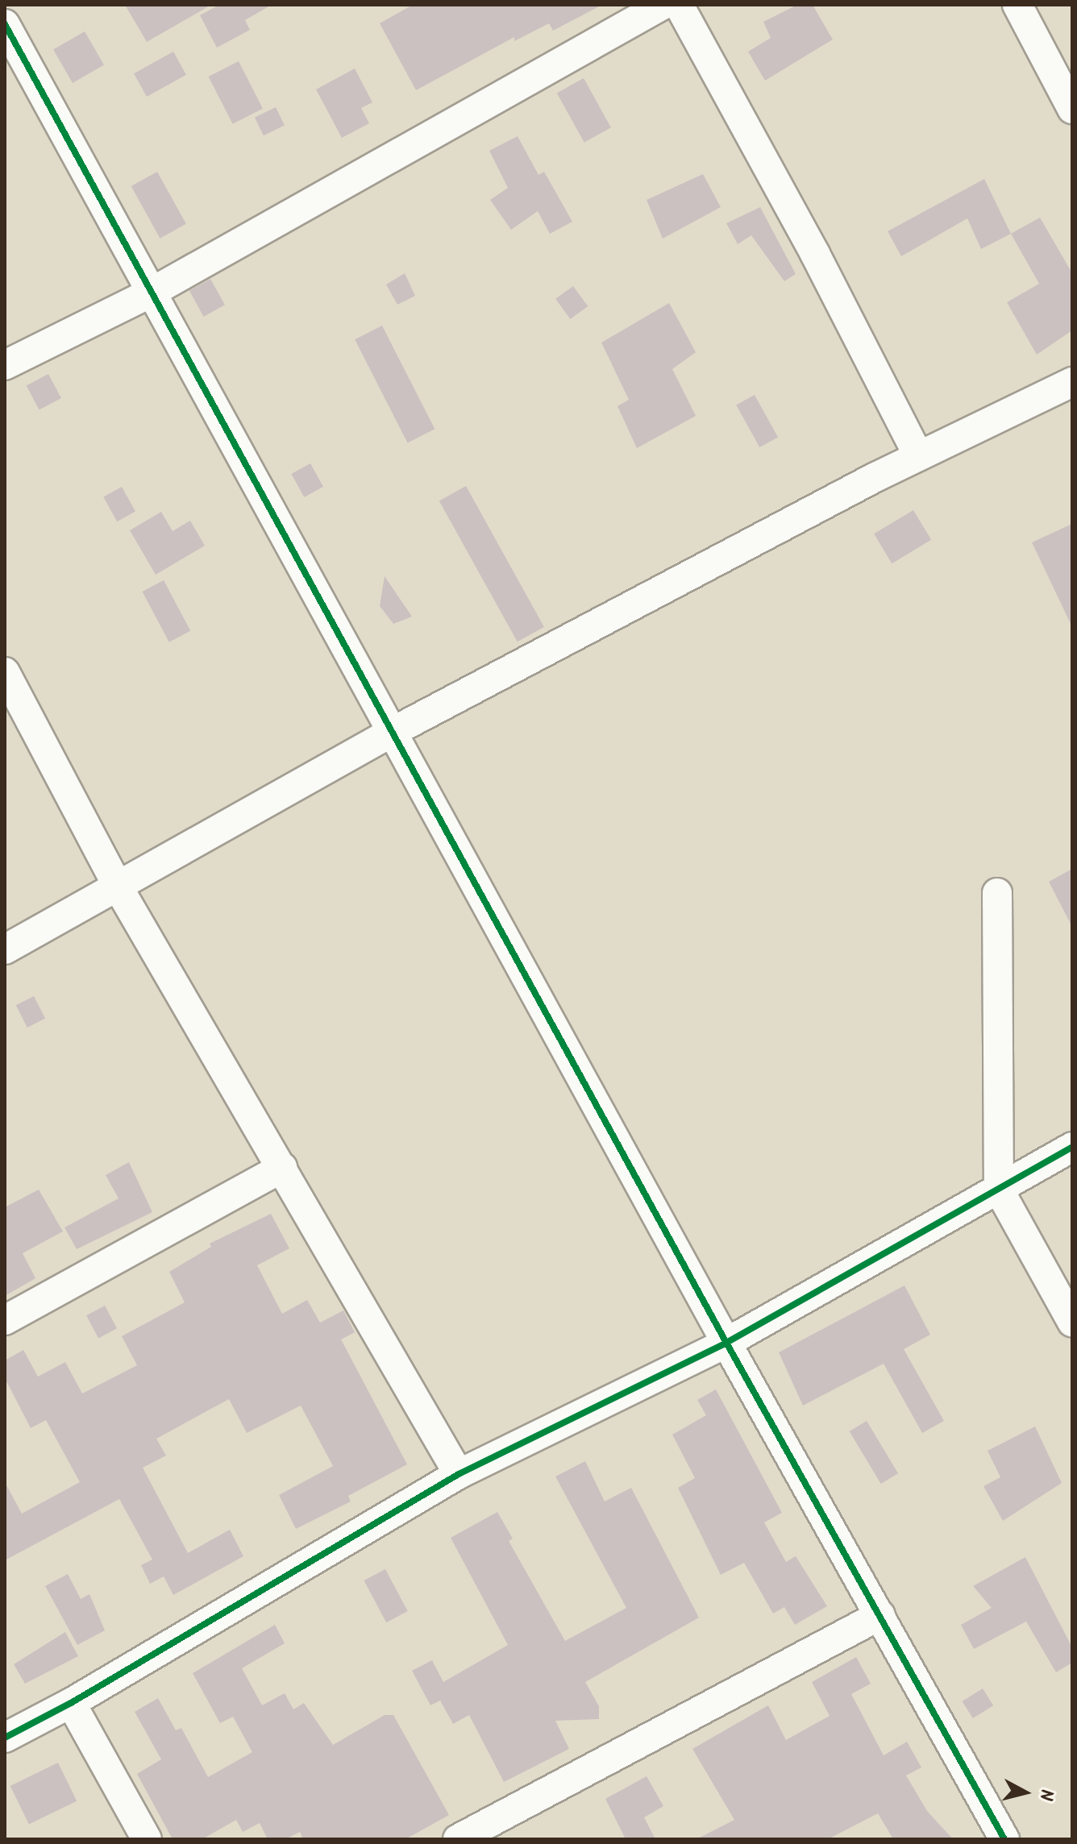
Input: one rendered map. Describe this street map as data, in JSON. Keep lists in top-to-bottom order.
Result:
{
  "north": "right"
}
